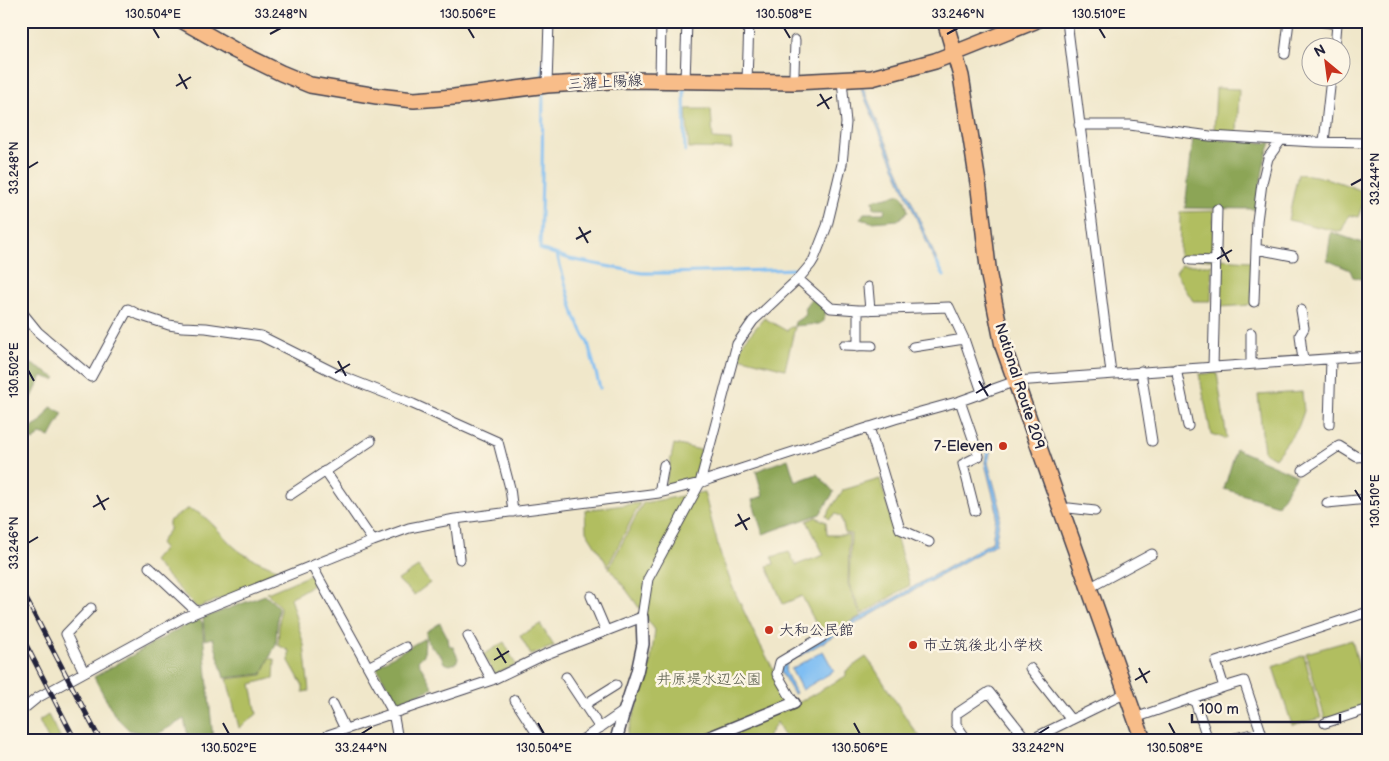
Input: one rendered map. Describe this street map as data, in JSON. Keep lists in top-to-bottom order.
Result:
{
  "streets": {
    "main road": ["三潴上陽線", "National Route 209"]
  },
  "crossings": [
    ["三潴上陽線", "National Route 209"]
  ],
  "parks": ["井原堤水辺公園"],
  "places": ["7-Eleven", "大和公民館", "市立筑後北小学校"],
  "scale_bar": "100 m",
  "north": "top left",
  "coordinates": [
    "130.504°E",
    "33.248°N",
    "130.506°E",
    "130.508°E",
    "33.246°N",
    "130.510°E",
    "33.244°N",
    "130.502°E",
    "33.242°N"
  ]
}
